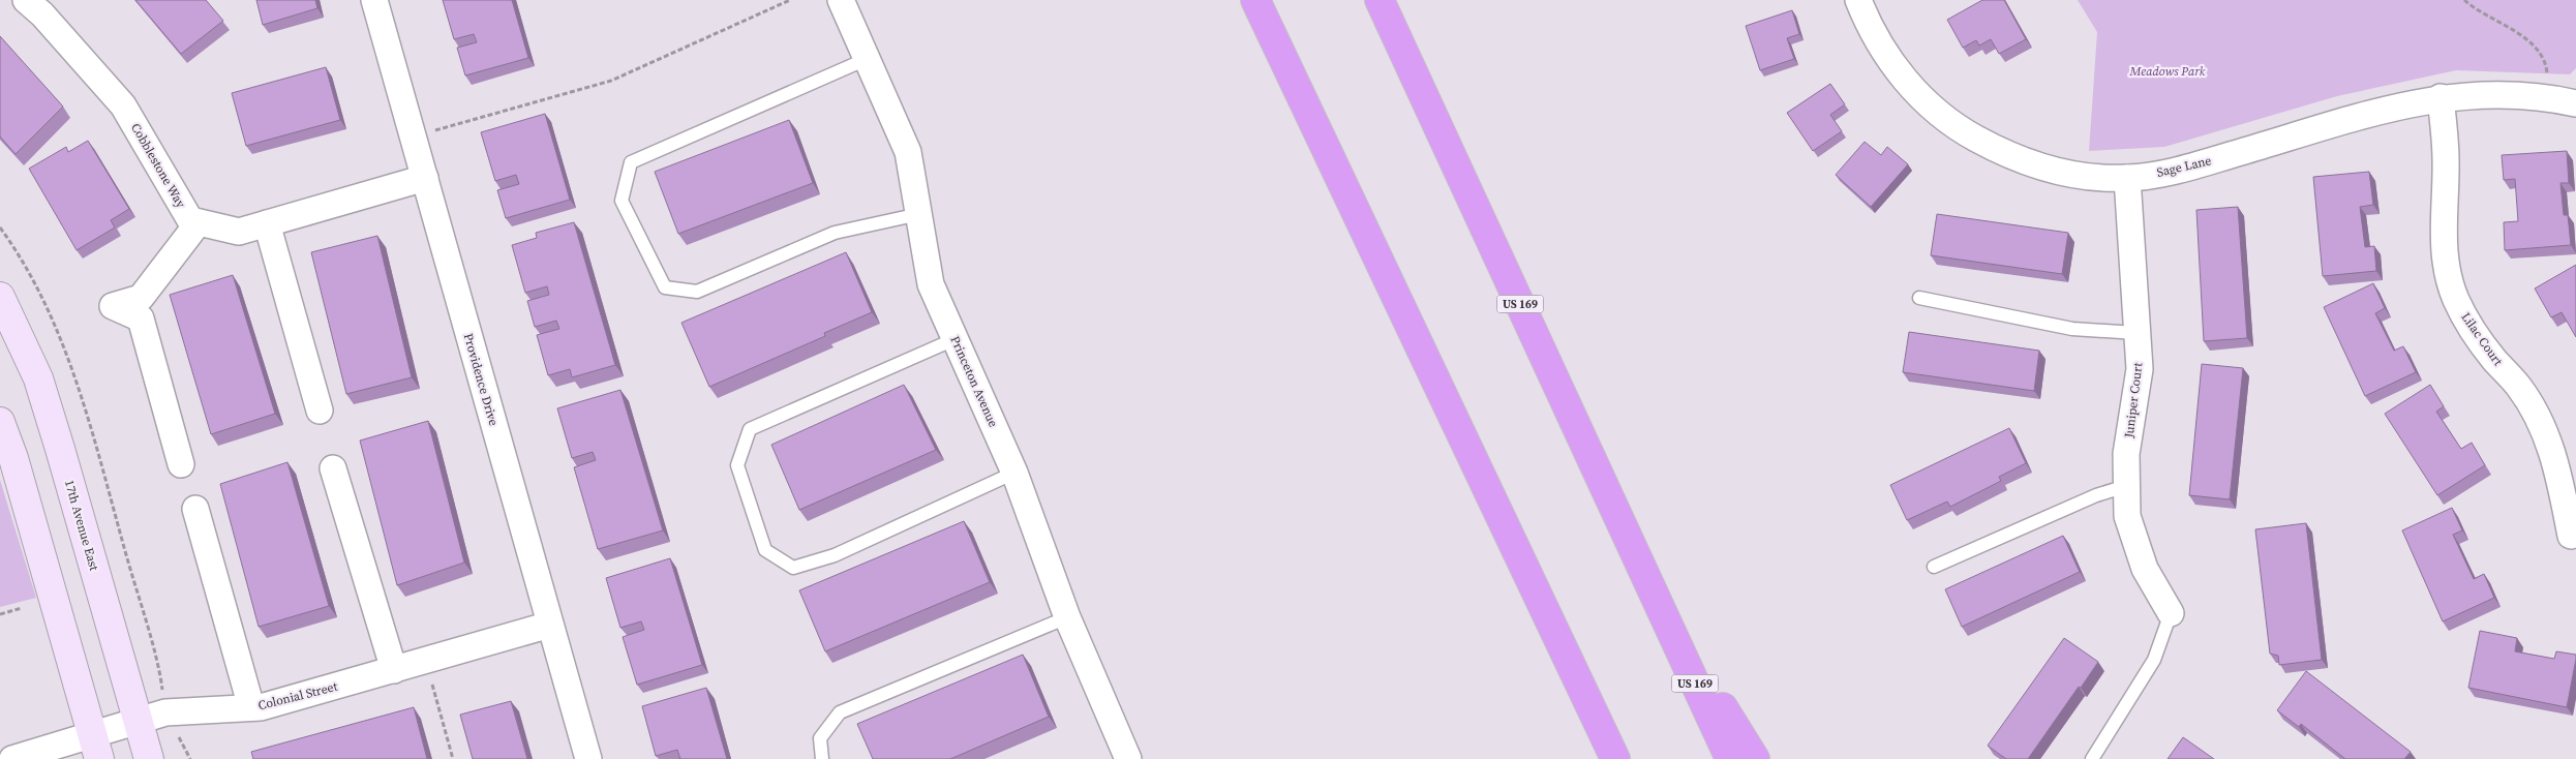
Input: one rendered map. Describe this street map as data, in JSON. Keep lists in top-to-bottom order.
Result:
{
  "streets": {
    "highway": ["US 169"],
    "street": [
      "Cobblestone Way",
      "Sage Lane",
      "Lilac Court",
      "Providence Drive",
      "Princeton Avenue",
      "Juniper Court",
      "17th Avenue East",
      "Colonial Street"
    ]
  },
  "crossings": [
    ["Sage Lane", "Lilac Court"],
    ["Sage Lane", "Juniper Court"],
    ["Providence Drive", "Colonial Street"],
    ["17th Avenue East", "Colonial Street"]
  ],
  "parks": ["Meadows Park"]
}
